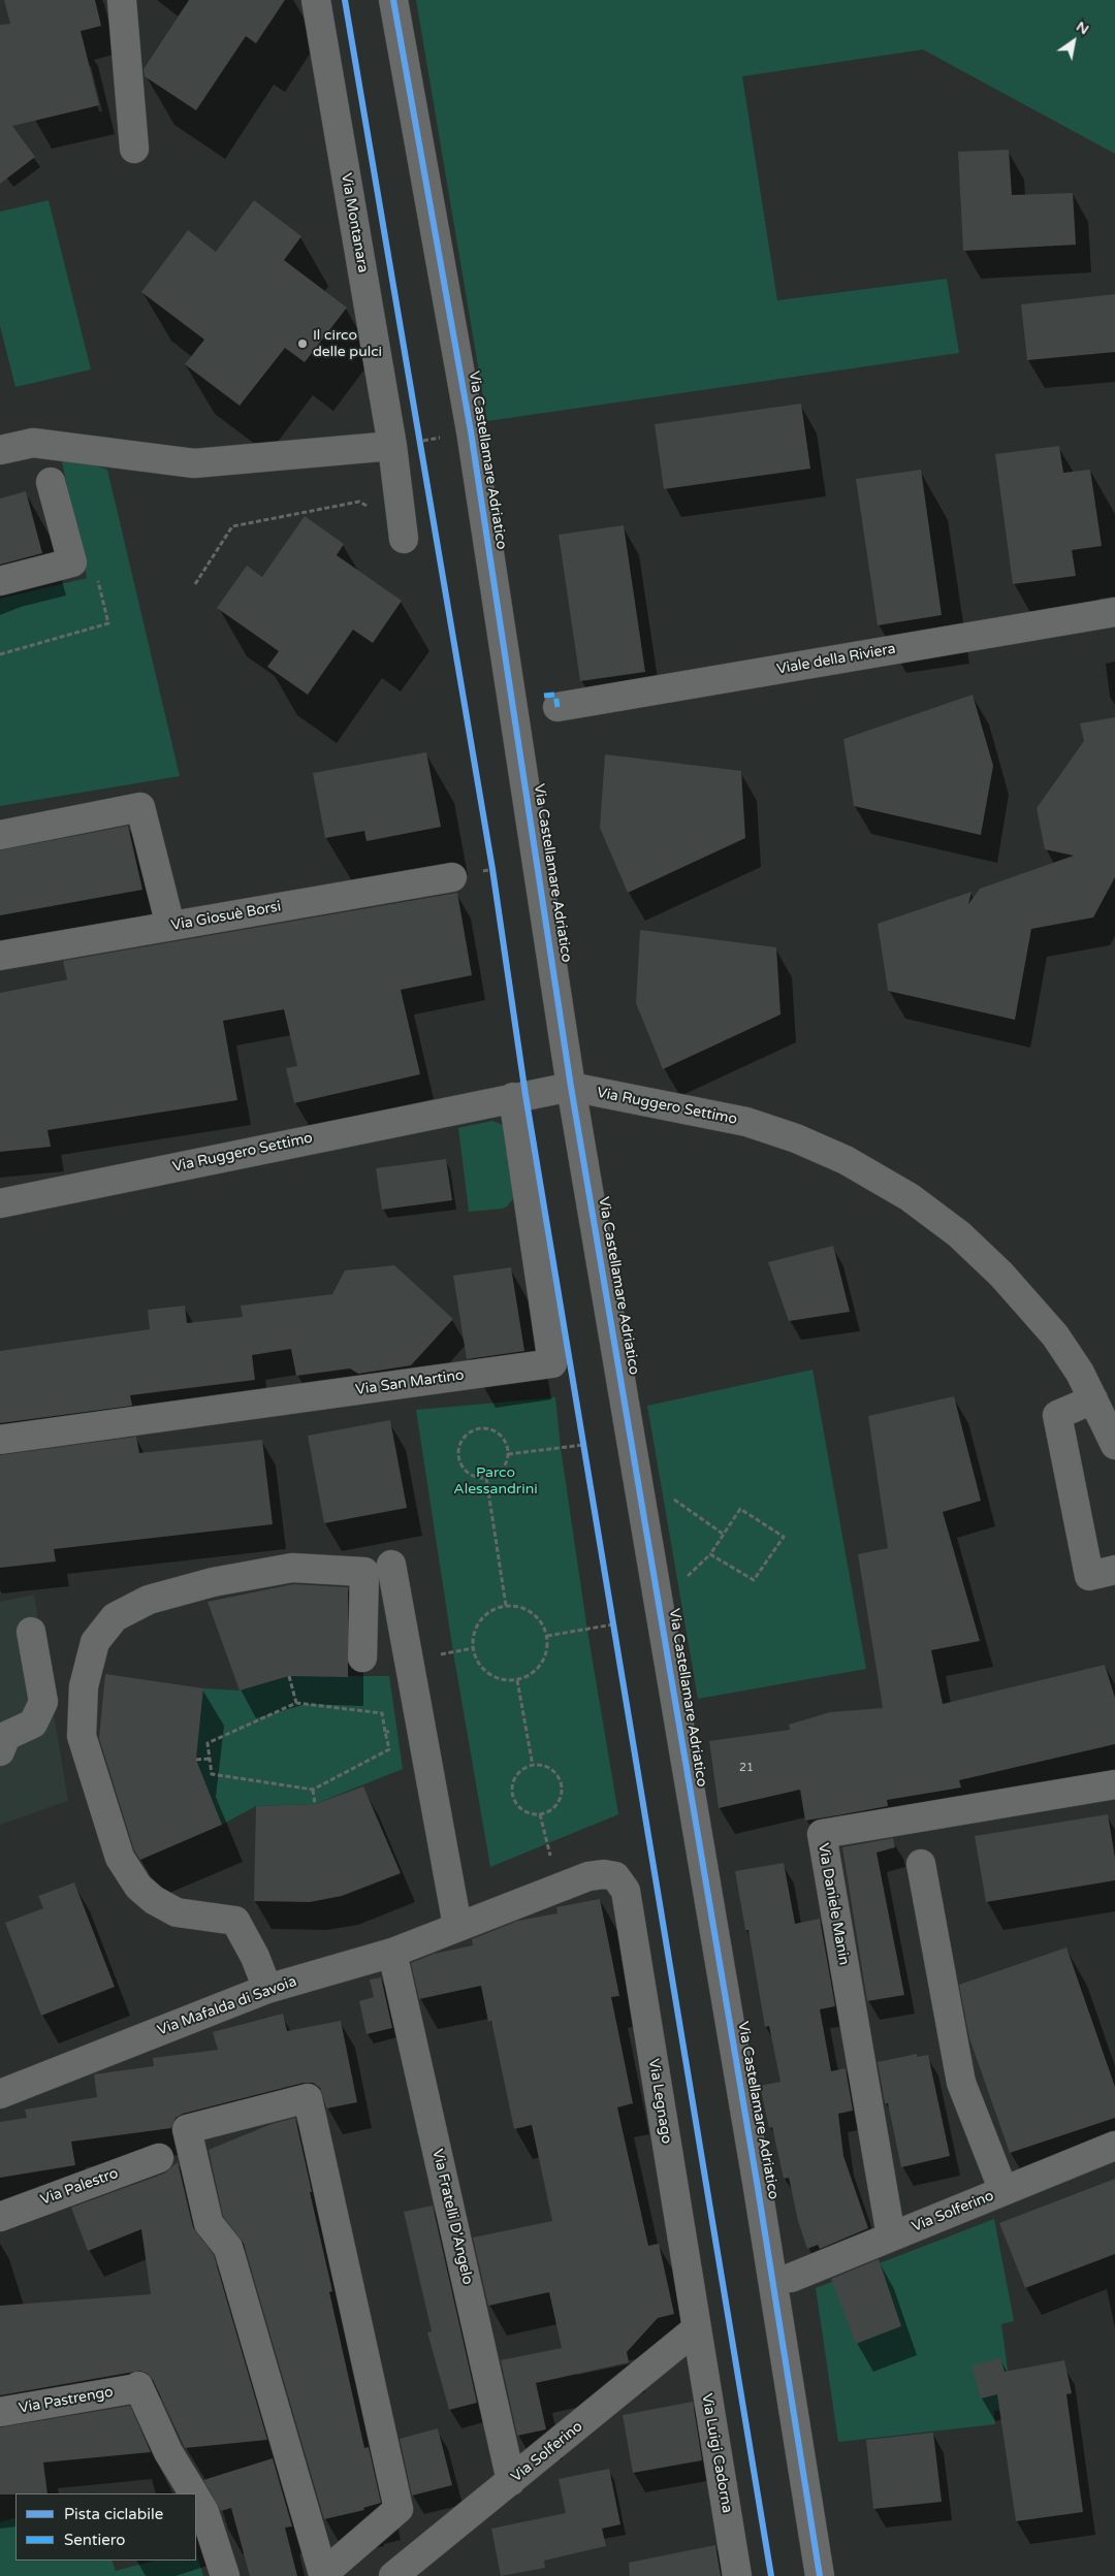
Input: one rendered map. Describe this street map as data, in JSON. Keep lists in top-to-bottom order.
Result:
{
  "streets": {
    "street": [
      "Via Montanara",
      "Via Castellamare Adriatico",
      "Viale della Riviera",
      "Via Giosuè Borsi",
      "Via Ruggero Settimo",
      "Via San Martino",
      "Via Daniele Manin",
      "Via Mafalda di Savoia",
      "Via Legnago",
      "Via Palestro",
      "Via Solferino",
      "Via Fratelli D'Angelo",
      "Via Pastrengo",
      "Via Luigi Cadorna"
    ]
  },
  "crossings": [
    ["Via Castellamare Adriatico", "Via Ruggero Settimo"],
    ["Via Ruggero Settimo", "Via San Martino"],
    ["Via Daniele Manin", "Via Solferino"],
    ["Via Mafalda di Savoia", "Via Legnago"],
    ["Via Mafalda di Savoia", "Via Fratelli D'Angelo"],
    ["Via Legnago", "Via Solferino"],
    ["Via Legnago", "Via Luigi Cadorna"],
    ["Via Solferino", "Via Fratelli D'Angelo"],
    ["Via Solferino", "Via Luigi Cadorna"]
  ],
  "parks": ["Parco Alessandrini"],
  "places": ["Il circo delle pulci"],
  "house_numbers": ["21"],
  "legend": ["Pista ciclabile", "Sentiero"],
  "north": "top right"
}
